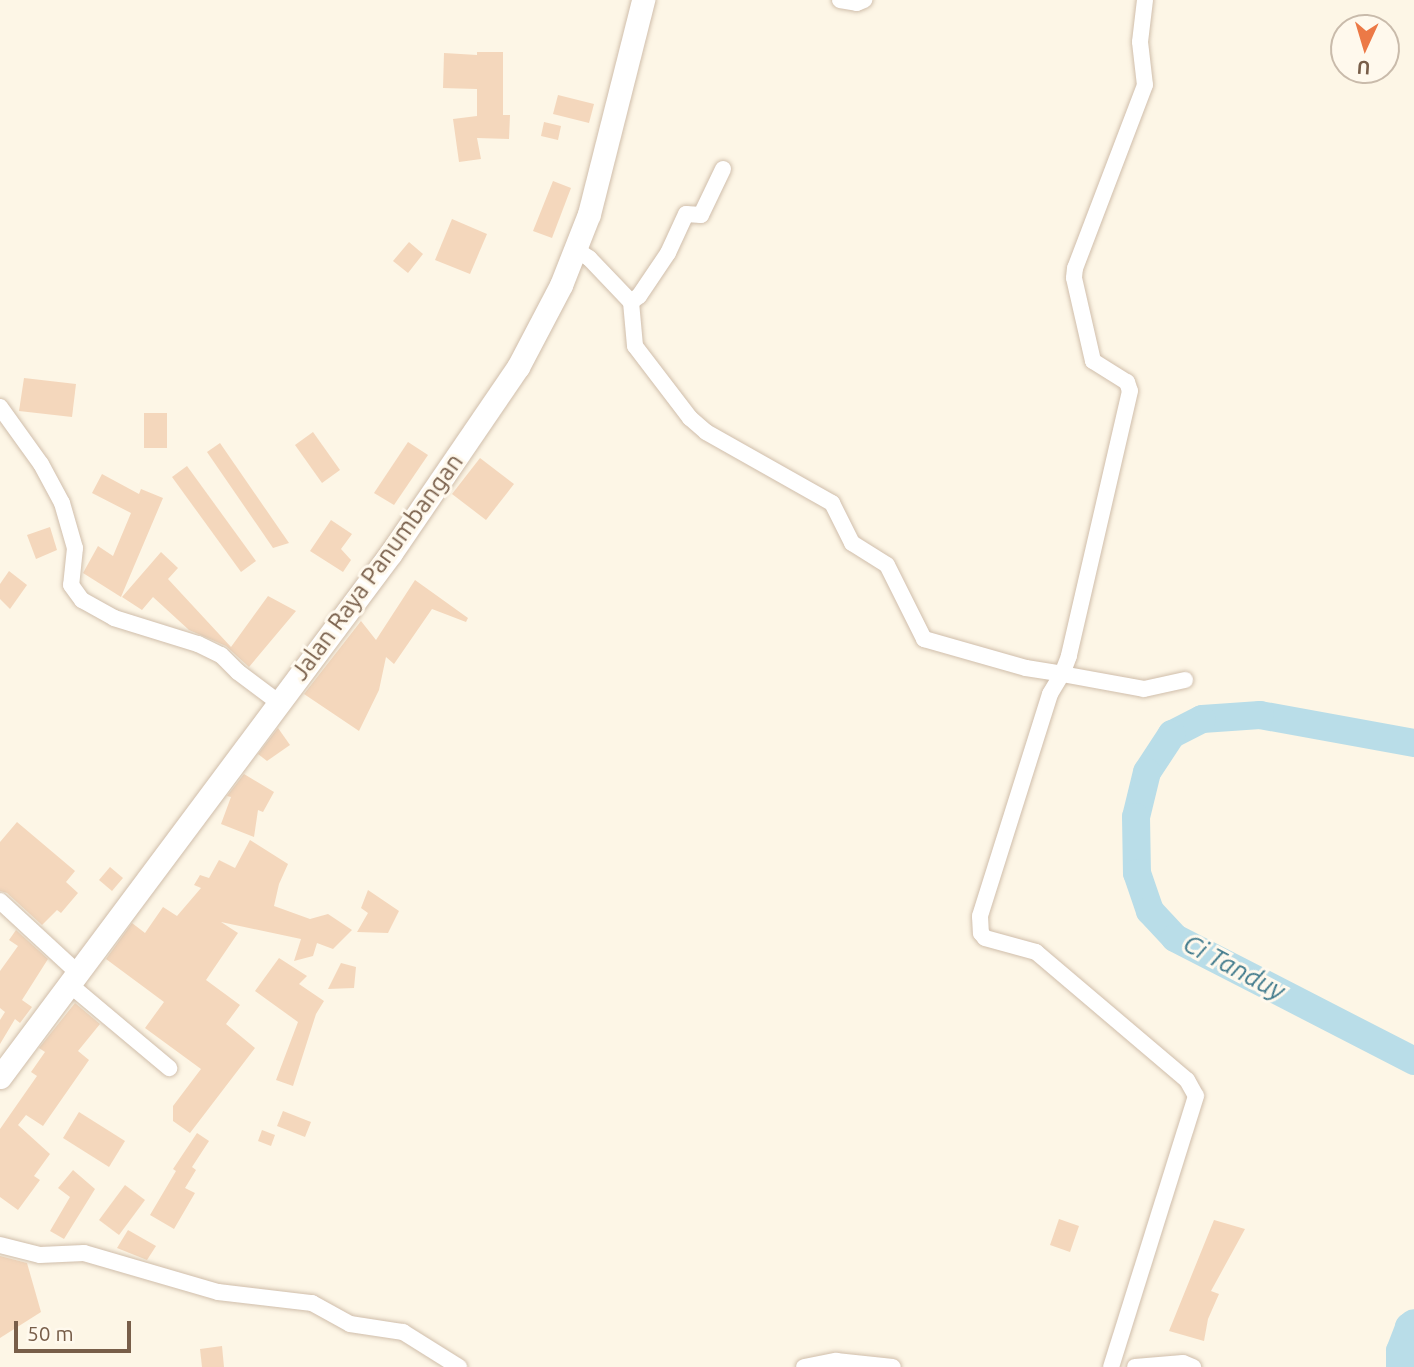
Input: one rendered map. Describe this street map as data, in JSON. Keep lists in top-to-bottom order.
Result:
{
  "streets": {
    "main road": ["Jalan Raya Panumbangan"]
  },
  "water": ["Ci Tanduy"],
  "scale_bar": "50 m",
  "north": "bottom"
}
